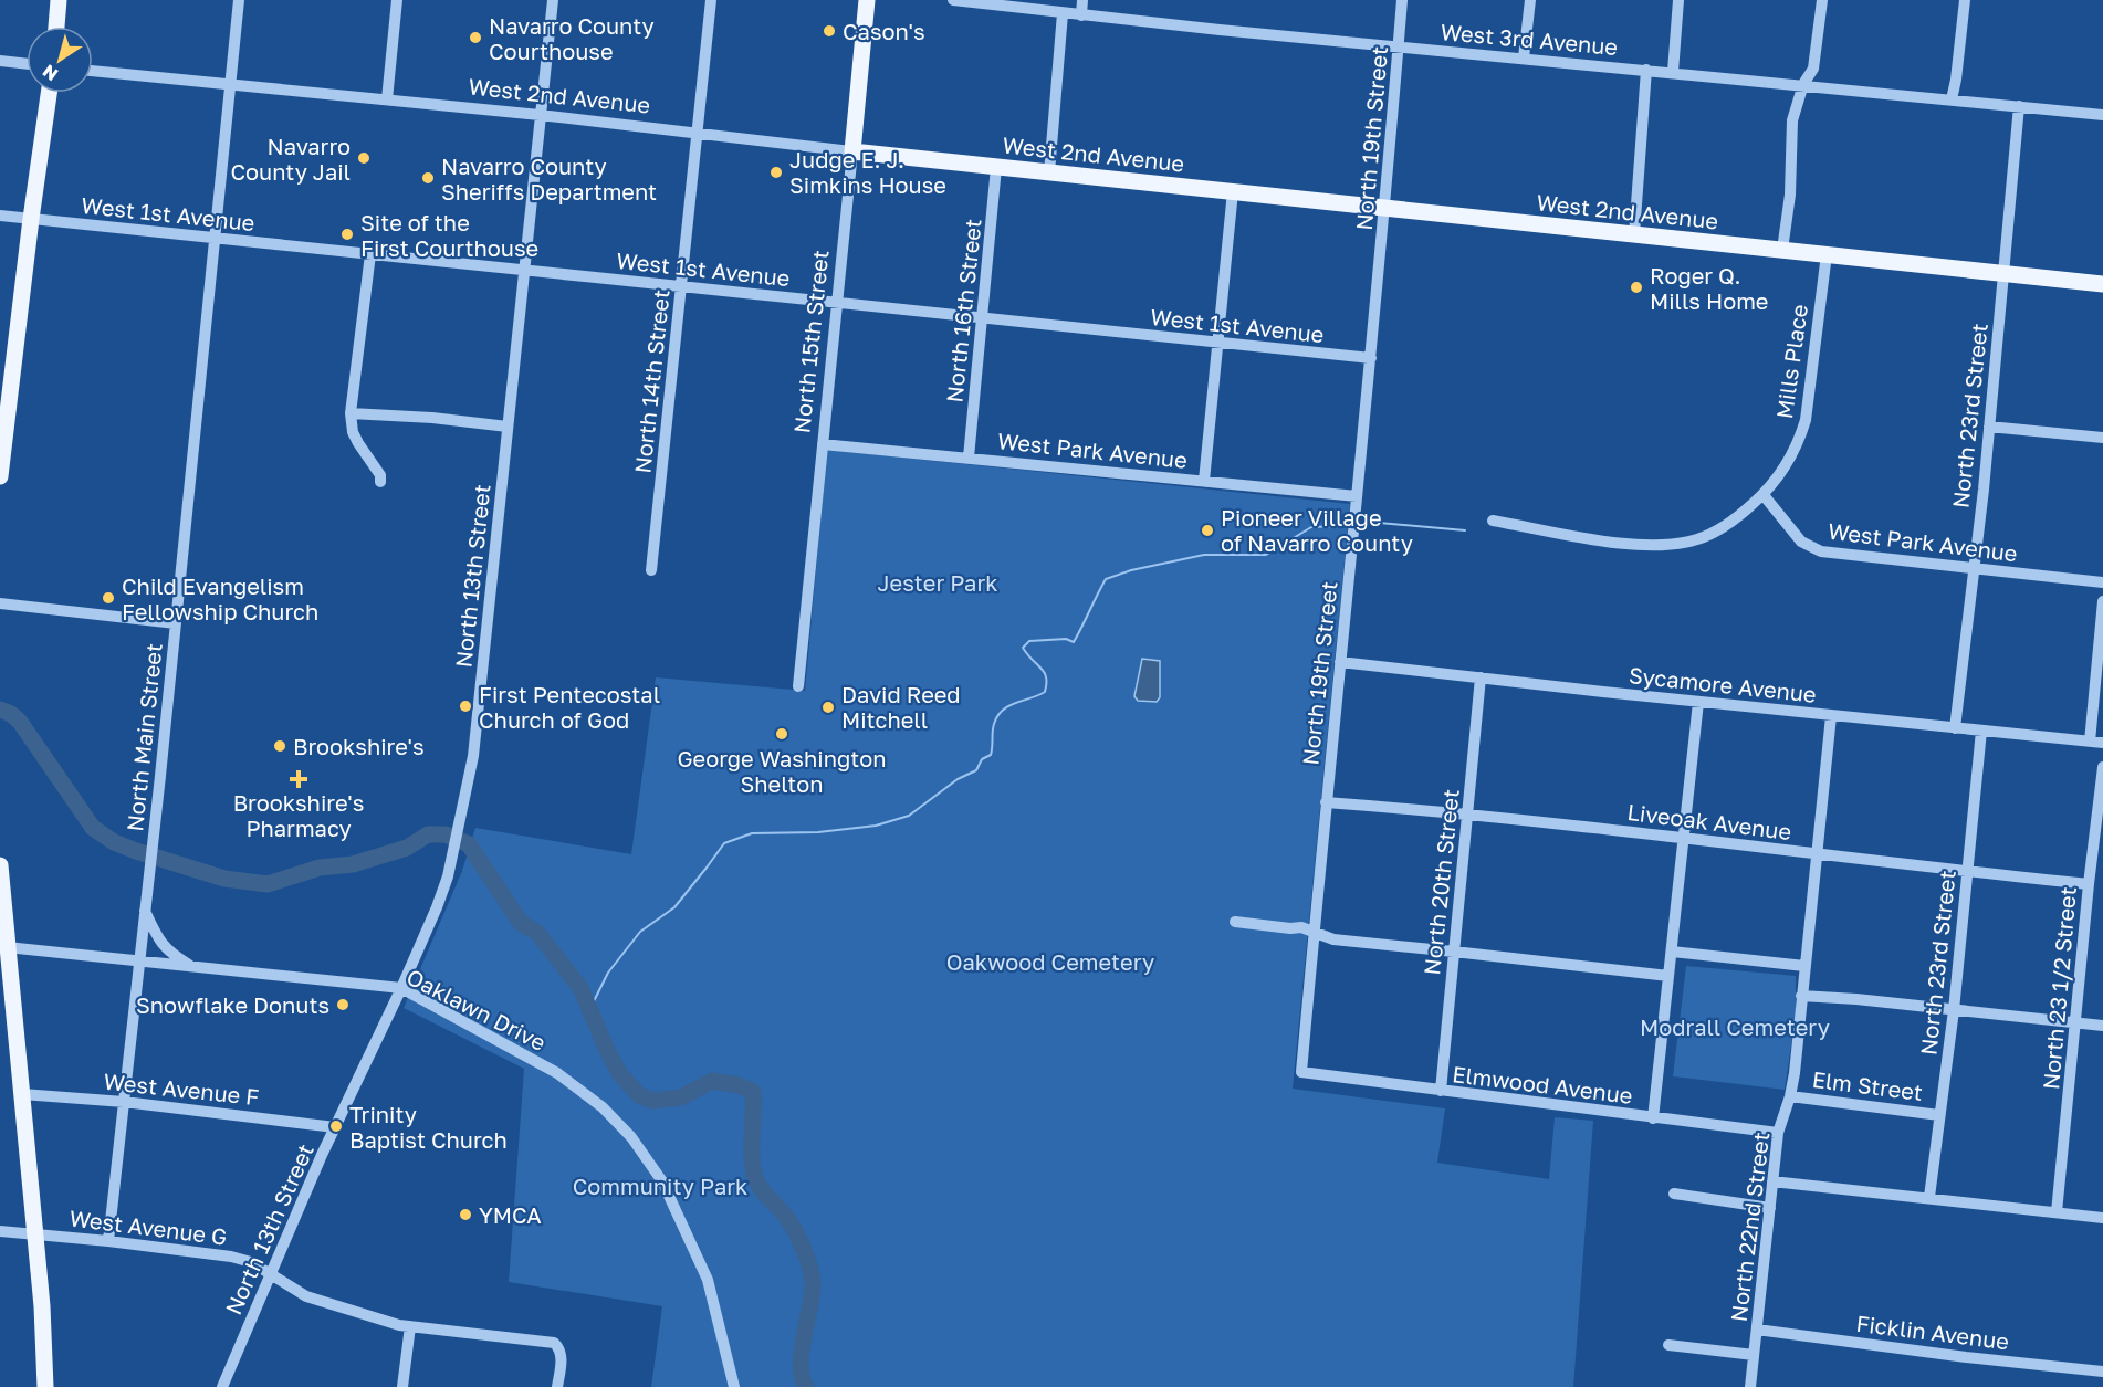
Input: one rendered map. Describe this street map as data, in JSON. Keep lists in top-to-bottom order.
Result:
{
  "streets": {
    "main road": ["West 2nd Avenue", "North 15th Street"],
    "street": [
      "West 3rd Avenue",
      "North 19th Street",
      "West 1st Avenue",
      "North 16th Street",
      "Mills Place",
      "North 14th Street",
      "North 23rd Street",
      "West Park Avenue",
      "North 13th Street",
      "Sycamore Avenue",
      "North Main Street",
      "Liveoak Avenue",
      "North 20th Street",
      "North 23 1/2 Street",
      "Oaklawn Drive",
      "Elmwood Avenue",
      "Elm Street",
      "West Avenue F",
      "West Avenue G",
      "North 22nd Street",
      "Ficklin Avenue"
    ]
  },
  "crossings": [
    ["West 3rd Avenue", "North 19th Street"],
    ["West 3rd Avenue", "North 23rd Street"],
    ["West 2nd Avenue", "North 19th Street"],
    ["West 2nd Avenue", "North 16th Street"],
    ["West 2nd Avenue", "North 15th Street"],
    ["West 2nd Avenue", "Mills Place"],
    ["West 2nd Avenue", "North 14th Street"],
    ["West 2nd Avenue", "North 23rd Street"],
    ["West 2nd Avenue", "North 13th Street"],
    ["West 2nd Avenue", "North Main Street"],
    ["North 19th Street", "West 1st Avenue"],
    ["North 19th Street", "West Park Avenue"],
    ["North 19th Street", "Sycamore Avenue"],
    ["North 19th Street", "Liveoak Avenue"],
    ["North 19th Street", "Elmwood Avenue"],
    ["West 1st Avenue", "North 16th Street"],
    ["West 1st Avenue", "North 15th Street"],
    ["West 1st Avenue", "North 14th Street"],
    ["West 1st Avenue", "North 13th Street"],
    ["West 1st Avenue", "North Main Street"],
    ["North 16th Street", "West Park Avenue"],
    ["North 15th Street", "West Park Avenue"],
    ["Mills Place", "West Park Avenue"],
    ["North 23rd Street", "West Park Avenue"],
    ["North 23rd Street", "Sycamore Avenue"],
    ["North 23rd Street", "Liveoak Avenue"],
    ["North 23rd Street", "Elm Street"],
    ["North 13th Street", "Oaklawn Drive"],
    ["North 13th Street", "West Avenue F"],
    ["North 13th Street", "West Avenue G"],
    ["Sycamore Avenue", "North 20th Street"],
    ["Sycamore Avenue", "North 22nd Street"],
    ["North Main Street", "Oaklawn Drive"],
    ["North Main Street", "West Avenue F"],
    ["North Main Street", "West Avenue G"],
    ["Liveoak Avenue", "North 20th Street"],
    ["Liveoak Avenue", "North 23 1/2 Street"],
    ["Liveoak Avenue", "North 22nd Street"],
    ["North 20th Street", "Elmwood Avenue"],
    ["Elmwood Avenue", "North 22nd Street"],
    ["Elm Street", "North 22nd Street"],
    ["North 22nd Street", "Ficklin Avenue"]
  ],
  "parks": [
    "Jester Park",
    "Oakwood Cemetery",
    "Modrall Cemetery",
    "Community Park"
  ],
  "places": {
    "other": [
      "Cason's",
      "Navarro County Courthouse",
      "Navarro County Jail",
      "Judge E. J. Simkins House",
      "Navarro County Sheriffs Department",
      "Site of the First Courthouse",
      "Roger Q. Mills Home",
      "Pioneer Village of Navarro County",
      "Child Evangelism Fellowship Church",
      "First Pentecostal Church of God",
      "David Reed Mitchell",
      "George Washington Shelton",
      "Brookshire's",
      "Snowflake Donuts",
      "Trinity Baptist Church",
      "YMCA"
    ],
    "health": ["Brookshire's Pharmacy"]
  },
  "north": "bottom left"
}
